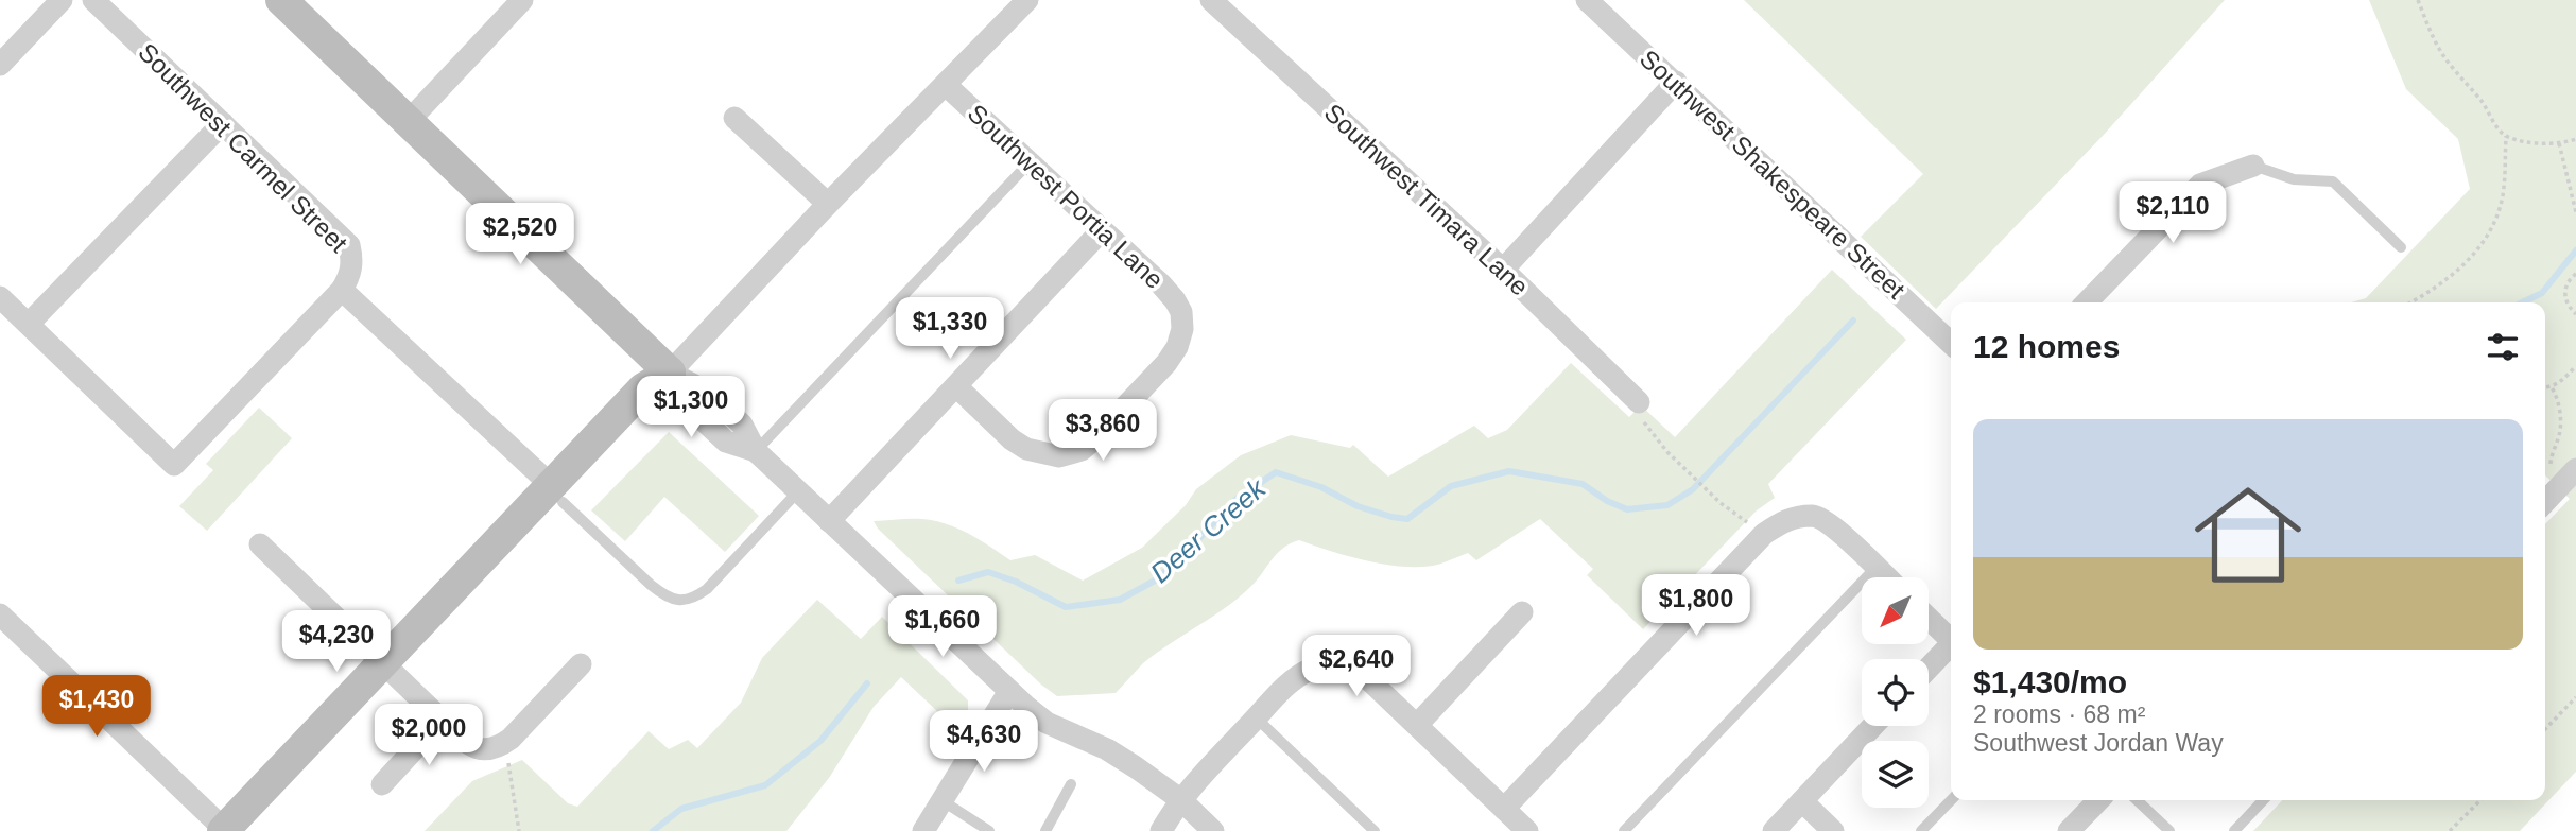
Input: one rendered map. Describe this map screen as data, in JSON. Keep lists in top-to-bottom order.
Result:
{
  "streets": {
    "street": [
      "Southwest Carmel Street",
      "Southwest Shakespeare Street",
      "Southwest Portia Lane",
      "Southwest Timara Lane"
    ]
  },
  "water": ["Deer Creek"],
  "north": "bottom left",
  "page": {
    "price": [
      "$2,110",
      "$2,520",
      "$1,330",
      "$1,300",
      "$3,860",
      "$1,800",
      "$1,660",
      "$4,230",
      "$2,640",
      "$1,430",
      "$2,000",
      "$4,630"
    ],
    "heading": "12 homes",
    "list": [
      {
        "name": "$1,430/mo",
        "note": "2 rooms · 68 m² · Southwest Jordan Way"
      }
    ]
  }
}
